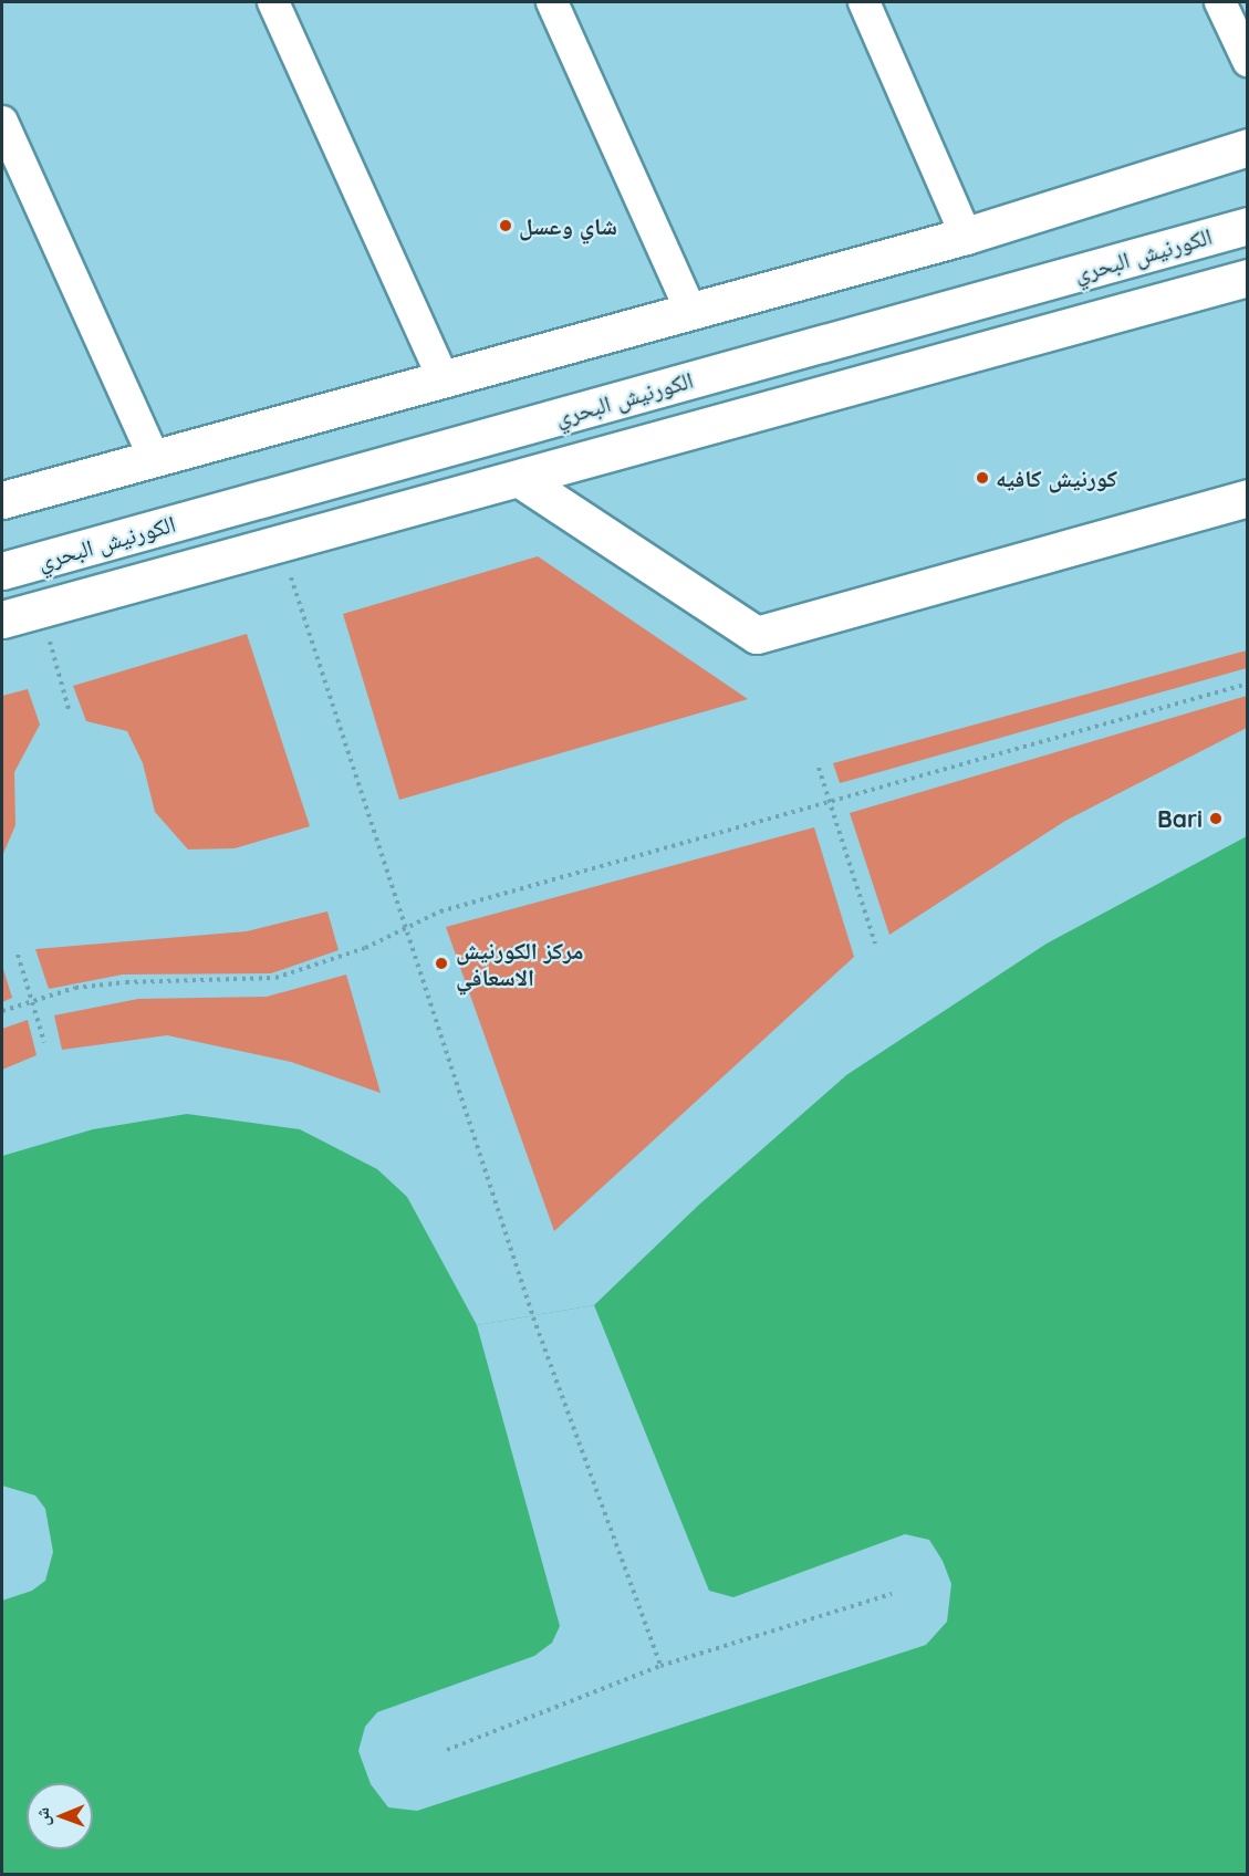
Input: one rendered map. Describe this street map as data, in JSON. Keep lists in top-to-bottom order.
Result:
{
  "streets": {
    "main road": ["الكورنيش البحري"]
  },
  "places": [
    "شاي وعسل",
    "كورنيش كافيه",
    "Bari",
    "مركز الكورنيش الاسعافي"
  ],
  "north": "left"
}
